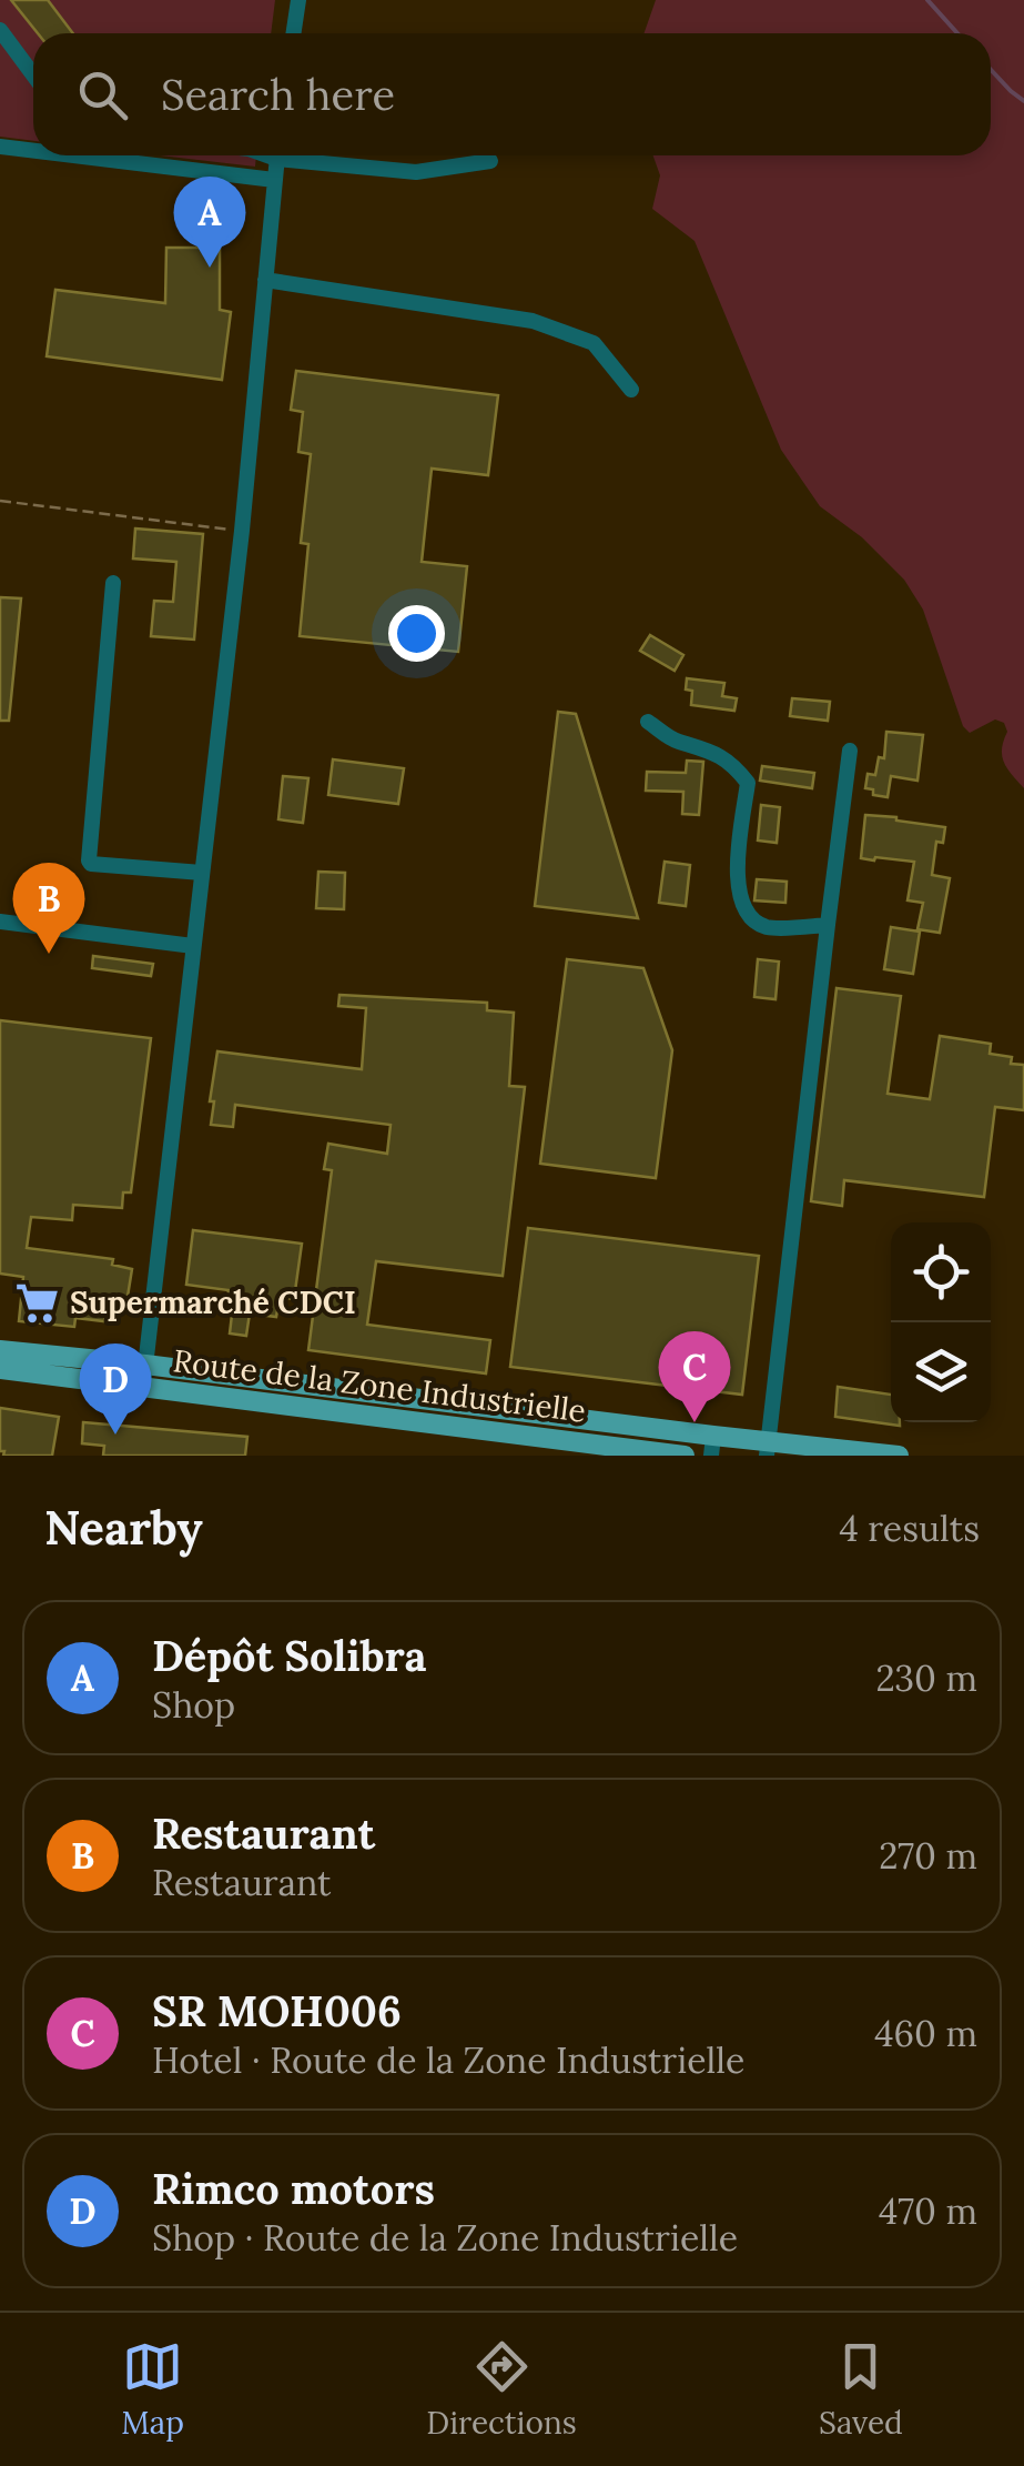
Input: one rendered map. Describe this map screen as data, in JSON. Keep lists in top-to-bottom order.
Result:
{
  "streets": {
    "main road": ["Route de la Zone Industrielle"]
  },
  "places": {
    "supermarket": ["Supermarché CDCI"]
  },
  "page": {
    "search": "Search here",
    "pins": [
      "A",
      "B",
      "C",
      "D"
    ],
    "heading": ["Nearby", "4 results"],
    "list": [
      {
        "mark": "A",
        "name": "Dépôt Solibra",
        "note": "Shop",
        "value": "230 m"
      },
      {
        "mark": "B",
        "name": "Restaurant",
        "note": "Restaurant",
        "value": "270 m"
      },
      {
        "mark": "C",
        "name": "SR MOH006",
        "note": "Hotel · Route de la Zone Industrielle",
        "value": "460 m"
      },
      {
        "mark": "D",
        "name": "Rimco motors",
        "note": "Shop · Route de la Zone Industrielle",
        "value": "470 m"
      }
    ],
    "nav": ["Map", "Directions", "Saved"]
  }
}
